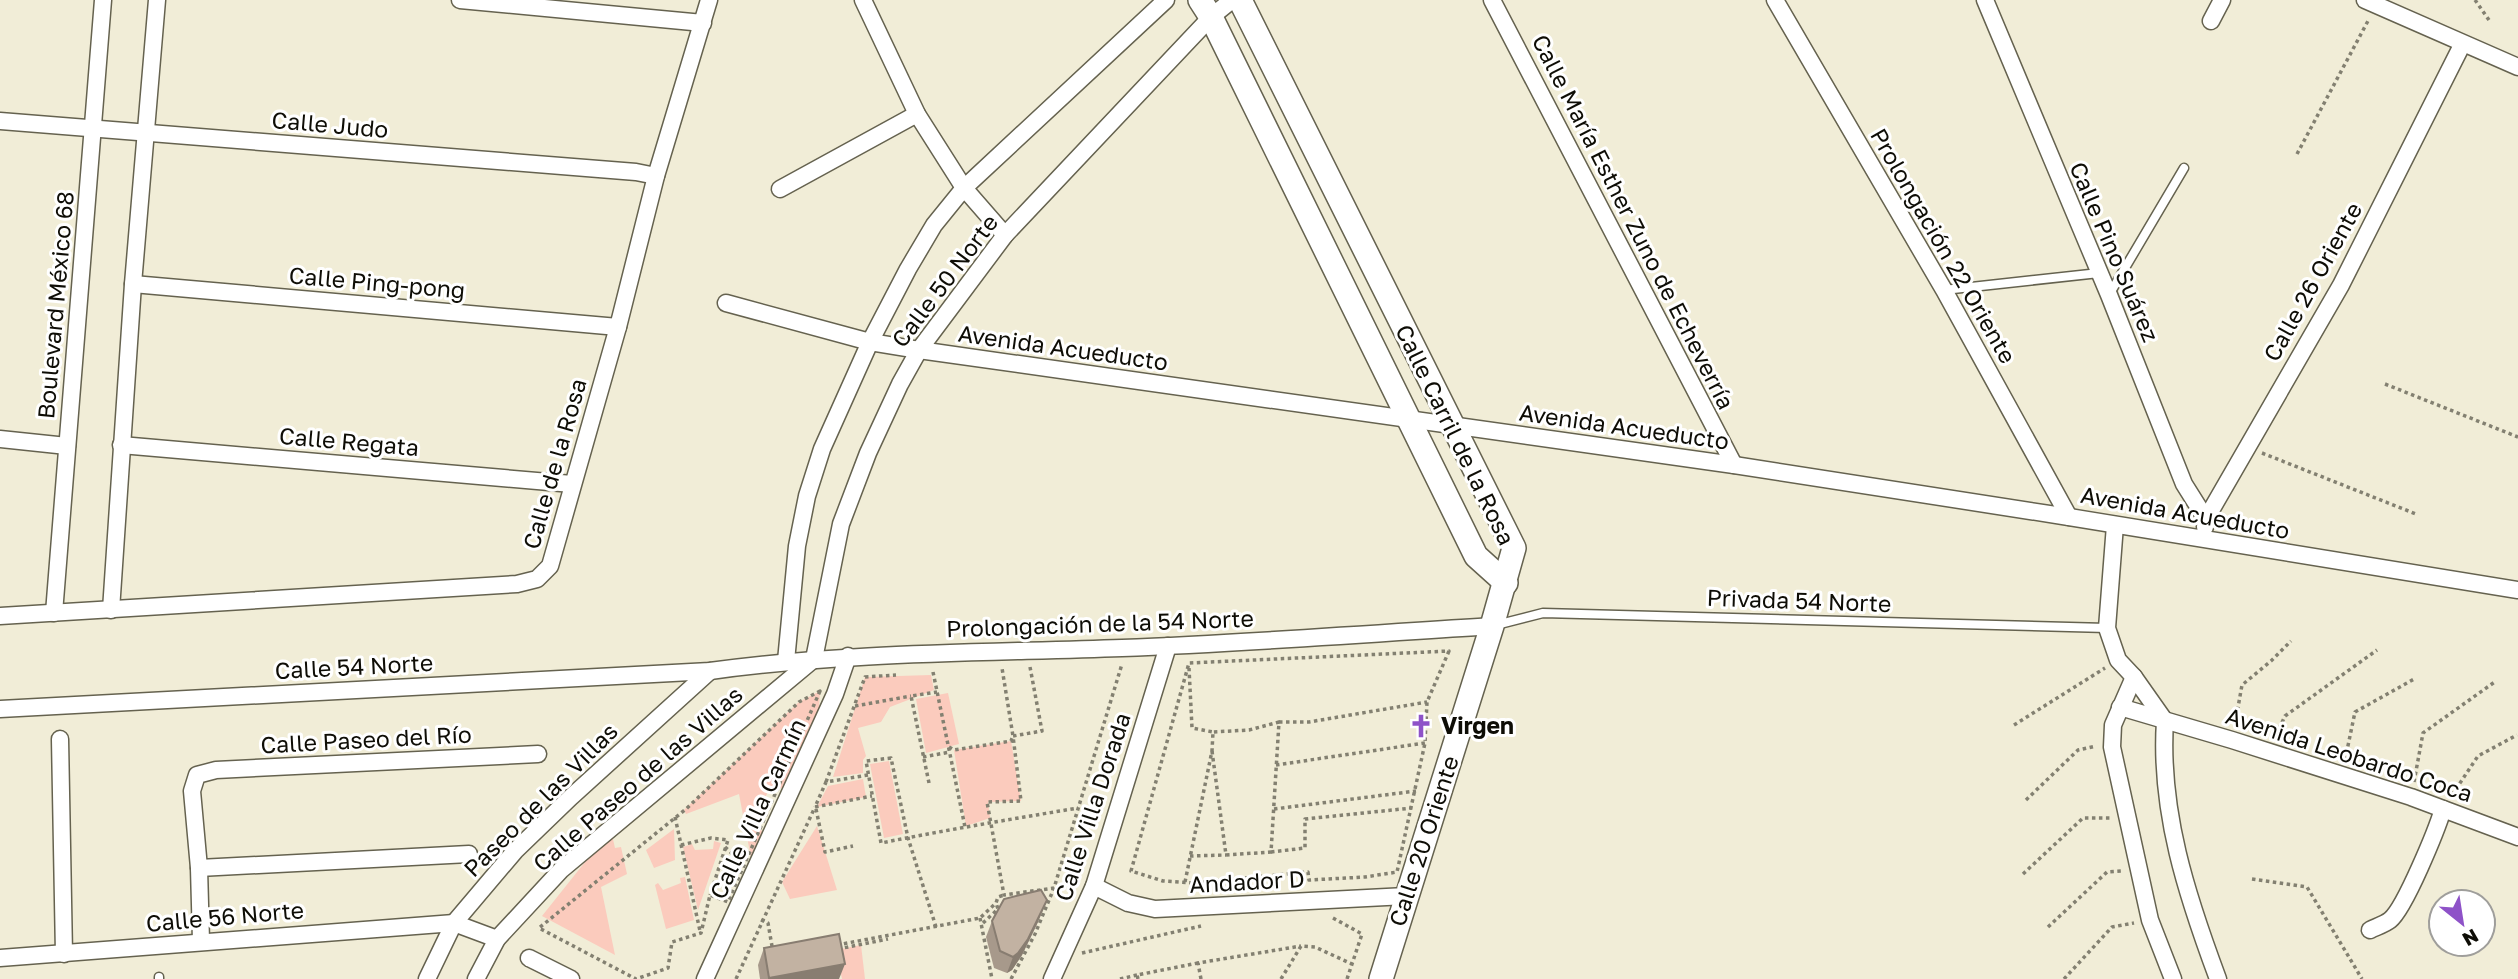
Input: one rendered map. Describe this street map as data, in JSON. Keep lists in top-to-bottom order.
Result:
{
  "streets": {
    "main road": ["Calle Carril de la Rosa", "Calle 20 Oriente"],
    "street": [
      "Calle Judo",
      "Calle María Esther Zuno de Echeverría",
      "Prolongación 22 Oriente",
      "Calle Pino Suárez",
      "Calle 50 Norte",
      "Calle 26 Oriente",
      "Calle Ping-pong",
      "Boulevard México 68",
      "Avenida Acueducto",
      "Calle Regata",
      "Calle de la Rosa",
      "Prolongación de la 54 Norte",
      "Calle 54 Norte",
      "Calle Paseo del Río",
      "Avenida Leobardo Coca",
      "Calle Paseo de las Villas",
      "Paseo de las Villas",
      "Calle Villa Dorada",
      "Calle Villa Carmín",
      "Andador D",
      "Calle 56 Norte"
    ],
    "lane": ["Privada 54 Norte"]
  },
  "crossings": [
    ["Calle Judo", "Boulevard México 68"],
    ["Calle Judo", "Calle de la Rosa"],
    ["Calle María Esther Zuno de Echeverría", "Avenida Acueducto"],
    ["Prolongación 22 Oriente", "Avenida Acueducto"],
    ["Calle Pino Suárez", "Calle 26 Oriente"],
    ["Calle 50 Norte", "Avenida Acueducto"],
    ["Calle 50 Norte", "Calle Carril de la Rosa"],
    ["Calle 50 Norte", "Prolongación de la 54 Norte"],
    ["Calle 50 Norte", "Calle Paseo de las Villas"],
    ["Calle 26 Oriente", "Avenida Acueducto"],
    ["Calle Ping-pong", "Calle de la Rosa"],
    ["Boulevard México 68", "Calle de la Rosa"],
    ["Avenida Acueducto", "Calle Carril de la Rosa"],
    ["Calle Carril de la Rosa", "Calle 20 Oriente"],
    ["Calle Regata", "Calle de la Rosa"],
    ["Privada 54 Norte", "Prolongación de la 54 Norte"],
    ["Privada 54 Norte", "Calle 20 Oriente"],
    ["Prolongación de la 54 Norte", "Calle 54 Norte"],
    ["Prolongación de la 54 Norte", "Calle Paseo de las Villas"],
    ["Prolongación de la 54 Norte", "Paseo de las Villas"],
    ["Prolongación de la 54 Norte", "Calle Villa Dorada"],
    ["Prolongación de la 54 Norte", "Calle Villa Carmín"],
    ["Prolongación de la 54 Norte", "Calle 20 Oriente"],
    ["Calle 54 Norte", "Paseo de las Villas"],
    ["Paseo de las Villas", "Calle 56 Norte"],
    ["Calle Villa Dorada", "Andador D"],
    ["Calle 20 Oriente", "Andador D"]
  ],
  "places": {
    "church": ["Virgen"]
  },
  "north": "bottom right"
}
